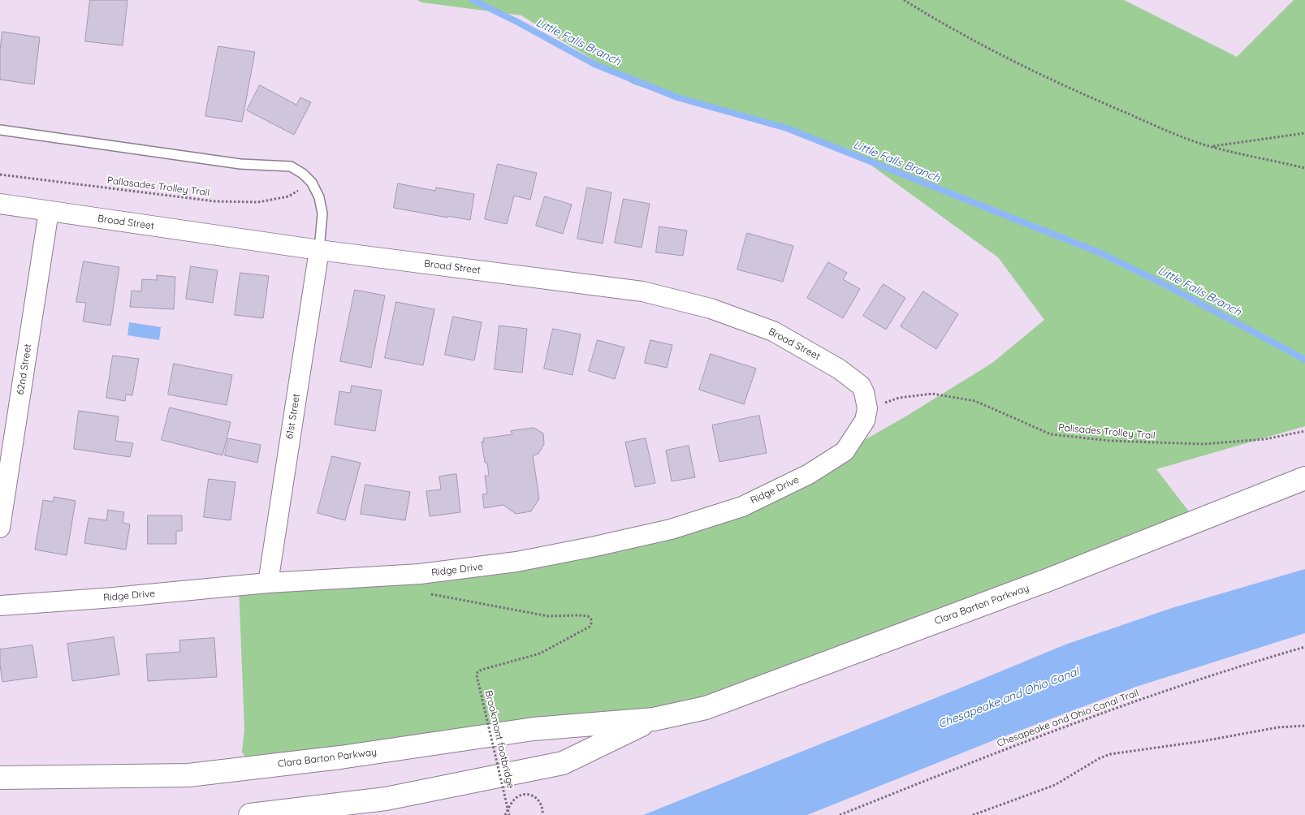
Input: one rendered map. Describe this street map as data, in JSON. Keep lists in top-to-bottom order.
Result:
{
  "streets": {
    "highway": ["Clara Barton Parkway"],
    "street": [
      "Broad Street",
      "62nd Street",
      "61st Street",
      "Ridge Drive"
    ],
    "path": [
      "Pallasades Trolley Trail",
      "Palisades Trolley Trail",
      "Chesapeake and Ohio Canal Trail",
      "Brookmont footbridge"
    ]
  },
  "crossings": [
    ["Broad Street", "62nd Street"],
    ["Broad Street", "61st Street"],
    ["Broad Street", "Palisades Trolley Trail"],
    ["Broad Street", "Ridge Drive"],
    ["61st Street", "Ridge Drive"],
    ["Palisades Trolley Trail", "Ridge Drive"],
    ["Ridge Drive", "Brookmont footbridge"]
  ],
  "water": ["Little Falls Branch", "Chesapeake and Ohio Canal"]
}
